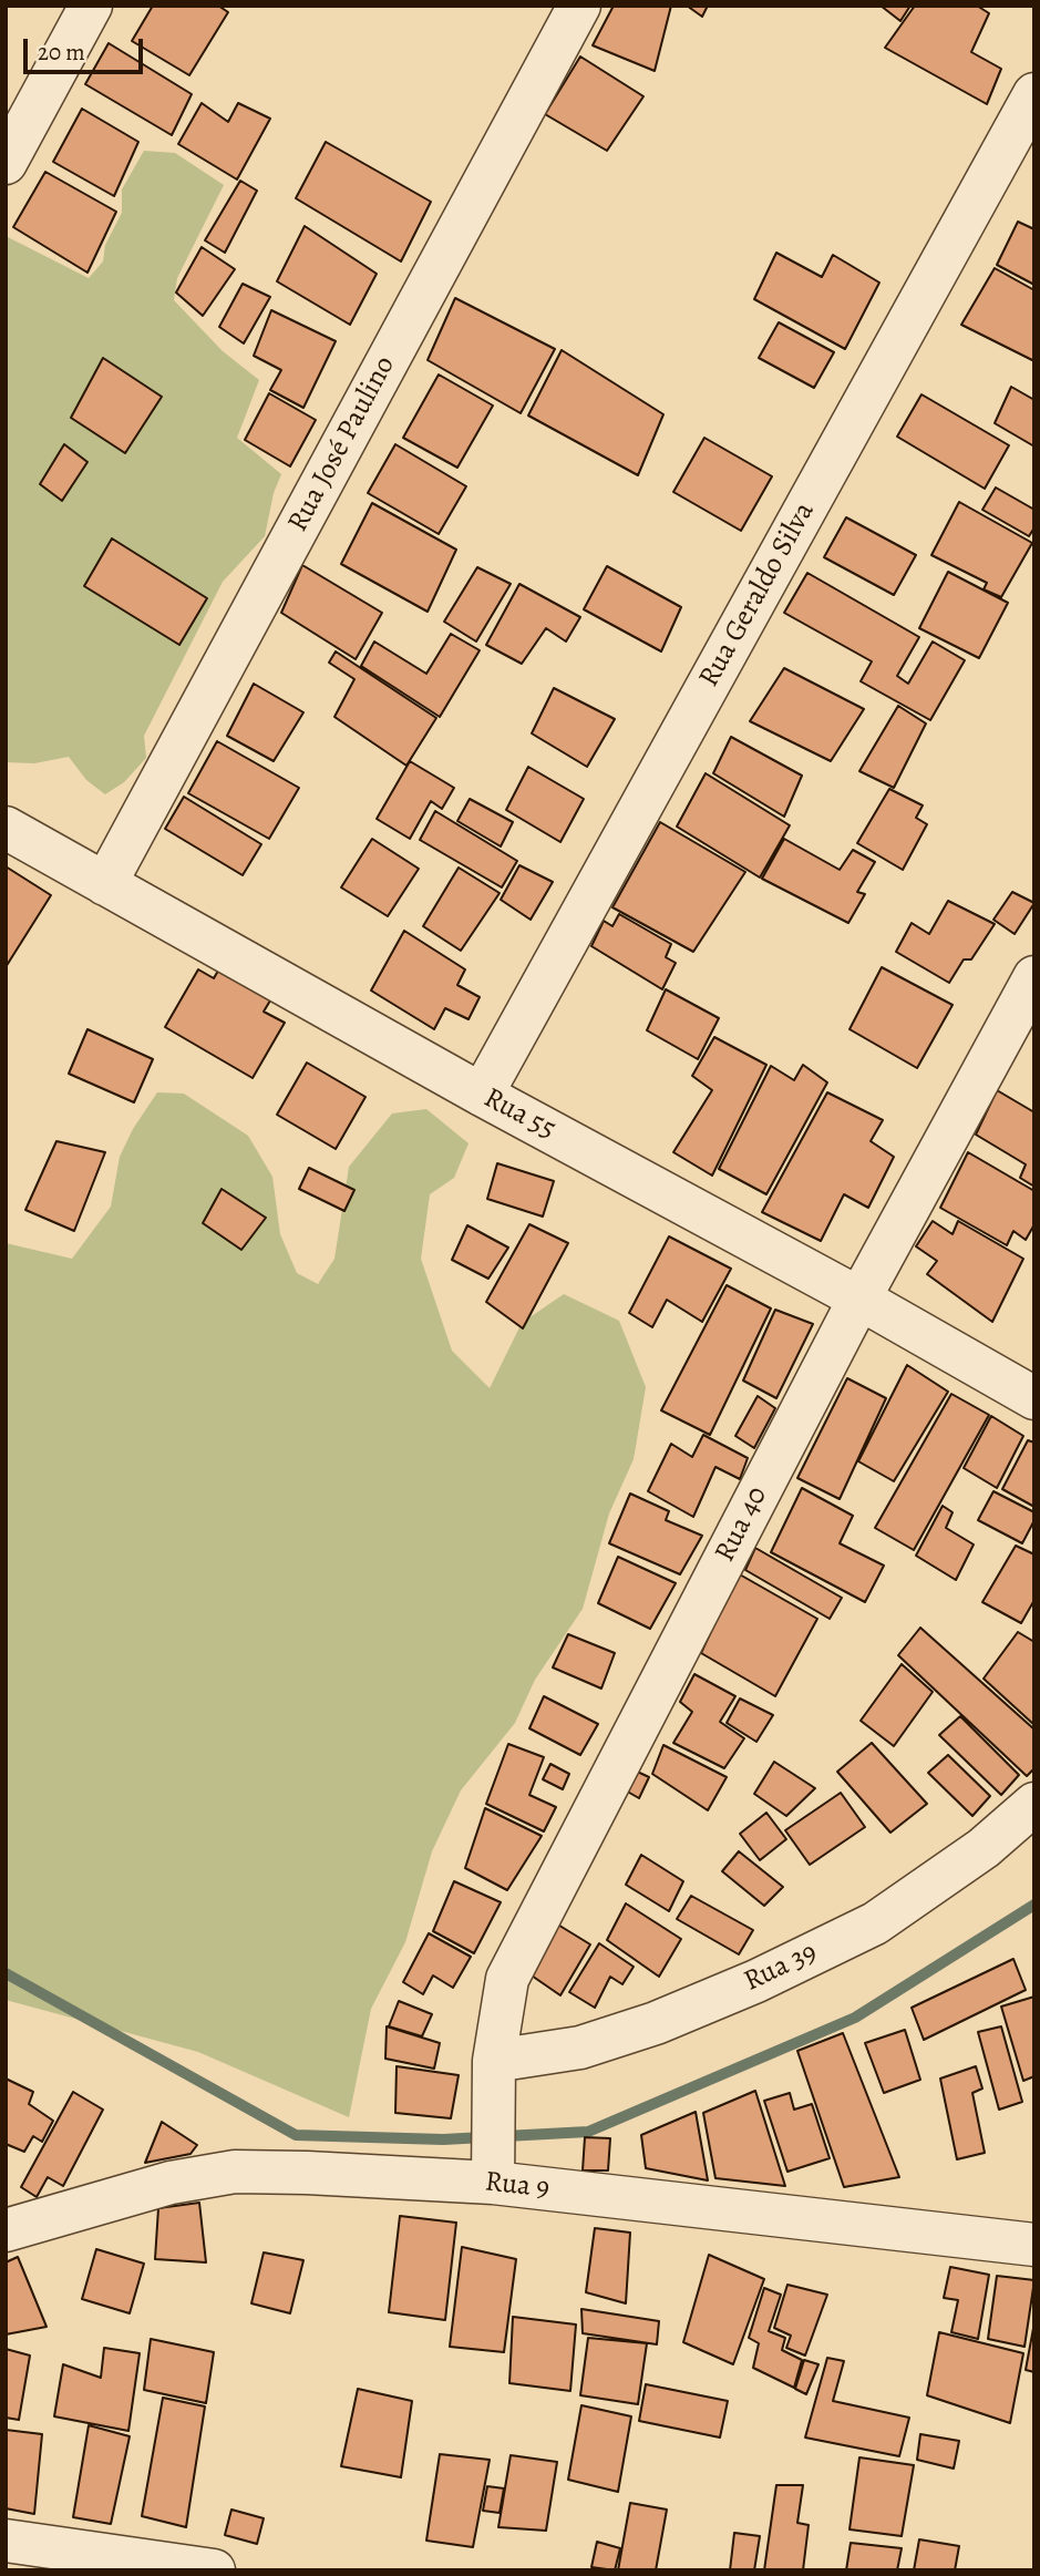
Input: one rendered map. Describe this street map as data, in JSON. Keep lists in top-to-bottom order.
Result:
{
  "streets": {
    "street": [
      "Rua José Paulino",
      "Rua Geraldo Silva",
      "Rua 55",
      "Rua 40",
      "Rua 39",
      "Rua 9"
    ]
  },
  "crossings": [
    ["Rua José Paulino", "Rua 55"],
    ["Rua Geraldo Silva", "Rua 55"],
    ["Rua 55", "Rua 40"],
    ["Rua 40", "Rua 39"],
    ["Rua 40", "Rua 9"]
  ],
  "scale_bar": "20 m"
}
